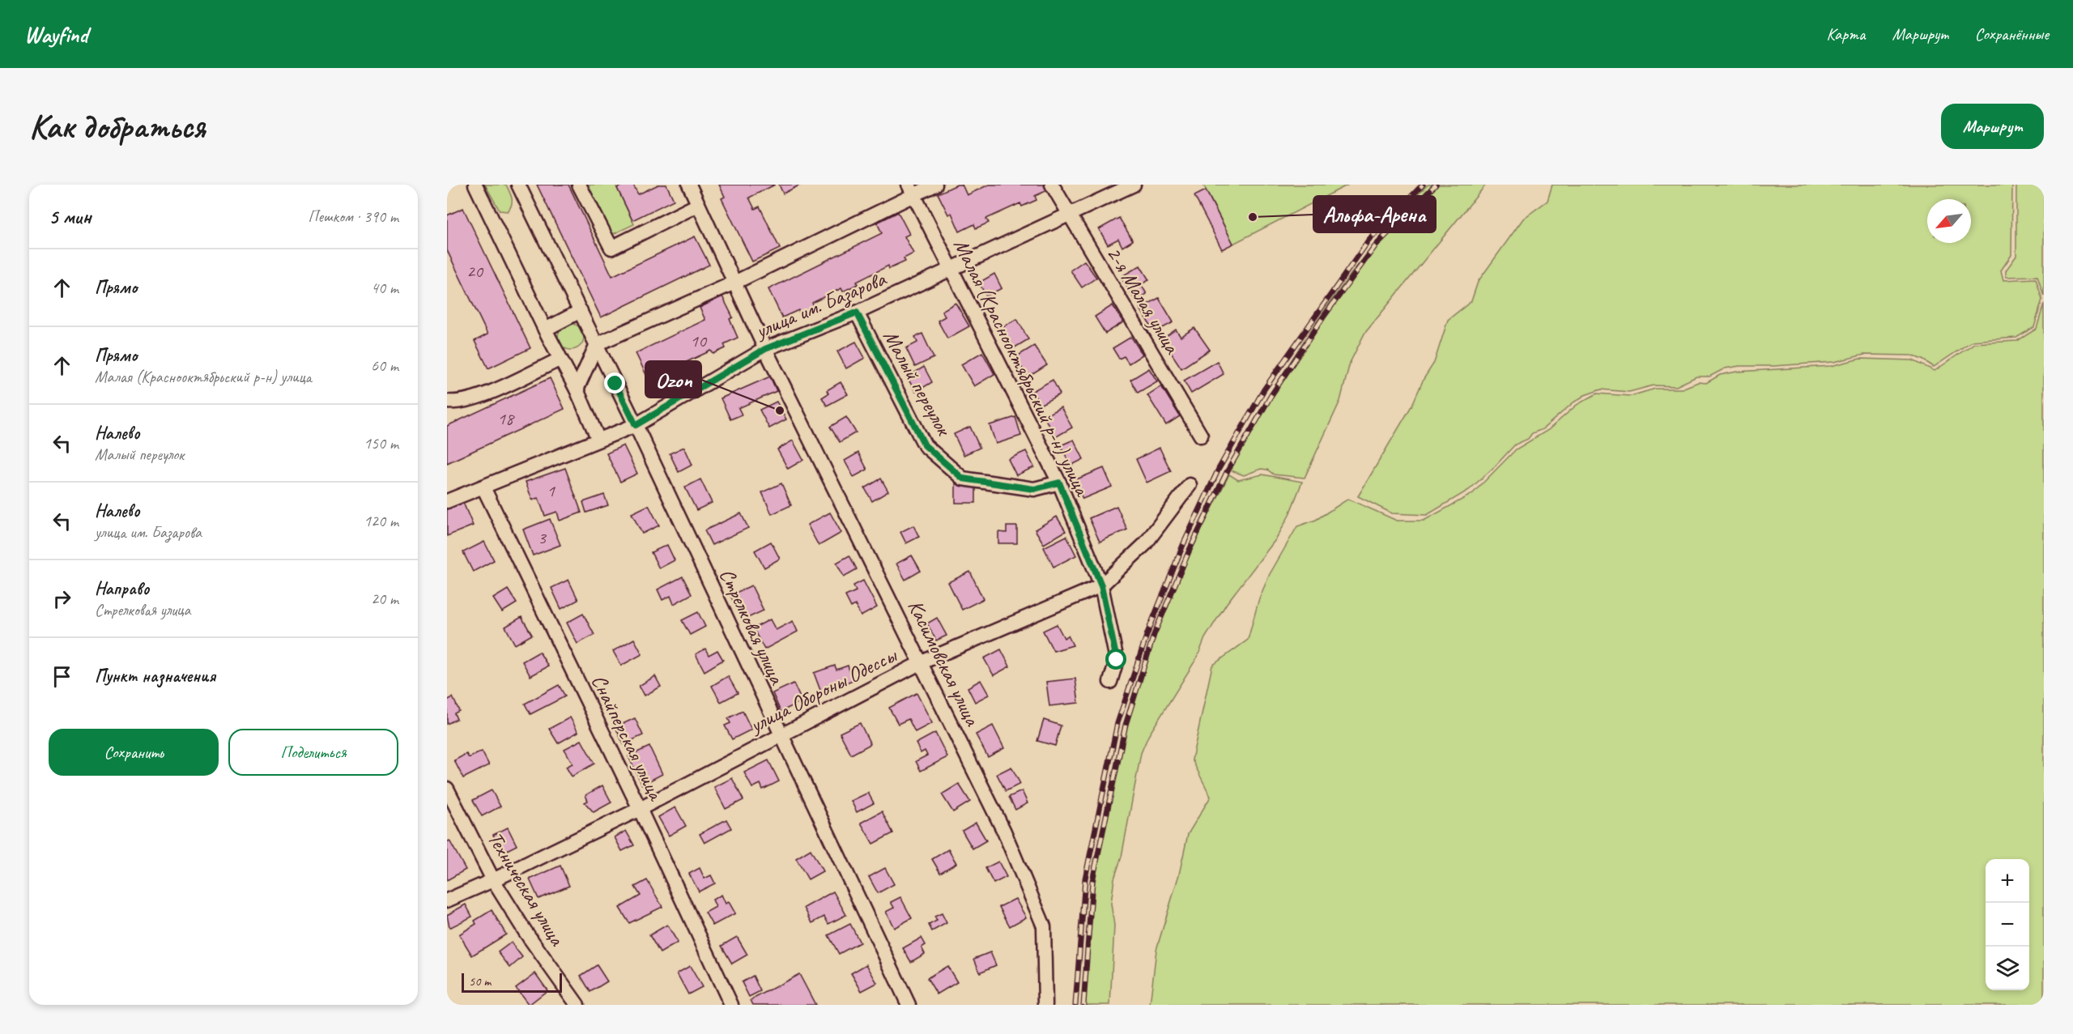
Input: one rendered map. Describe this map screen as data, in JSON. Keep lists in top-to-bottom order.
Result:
{
  "streets": {
    "street": [
      "2-я Малая улица",
      "улица им. Базарова",
      "Малая (Краснооктябрьский р-н) улица",
      "Малый переулок",
      "Стрелковая улица",
      "Касимовская улица",
      "улица Обороны Одессы",
      "Снайперская улица",
      "Техническая улица"
    ]
  },
  "crossings": [
    ["2-я Малая улица", "улица им. Базарова"],
    ["улица им. Базарова", "Малая (Краснооктябрьский р-н) улица"],
    ["улица им. Базарова", "Малый переулок"],
    ["улица им. Базарова", "Стрелковая улица"],
    ["улица им. Базарова", "Касимовская улица"],
    ["улица им. Базарова", "Снайперская улица"],
    ["Малая (Краснооктябрьский р-н) улица", "Малый переулок"],
    ["Малая (Краснооктябрьский р-н) улица", "улица Обороны Одессы"],
    ["Стрелковая улица", "улица Обороны Одессы"],
    ["Касимовская улица", "улица Обороны Одессы"],
    ["улица Обороны Одессы", "Снайперская улица"],
    ["улица Обороны Одессы", "Техническая улица"]
  ],
  "places": ["Альфа-Арена", "Ozon"],
  "house_numbers": [
    "20",
    "10",
    "18",
    "1",
    "3"
  ],
  "scale_bar": "50 m",
  "north": "bottom left",
  "page": {
    "header": "Wayfind",
    "nav": ["Карта", "Маршрут", "Сохранённые"],
    "buttons": [
      "Маршрут",
      ["Сохранить", "Поделиться"]
    ],
    "title": "Как добраться",
    "heading": ["5 мин", "Пешком · 390 m"],
    "list": [
      ["Прямо", "40 m"],
      ["Прямо", "Малая (Краснооктябрьский р-н) улица", "60 m"],
      ["Налево", "Малый переулок", "150 m"],
      ["Налево", "улица им. Базарова", "120 m"],
      ["Направо", "Стрелковая улица", "20 m"],
      "Пункт назначения"
    ],
    "map_buttons": ["+", "−"],
    "scale": "50 m"
  }
}
